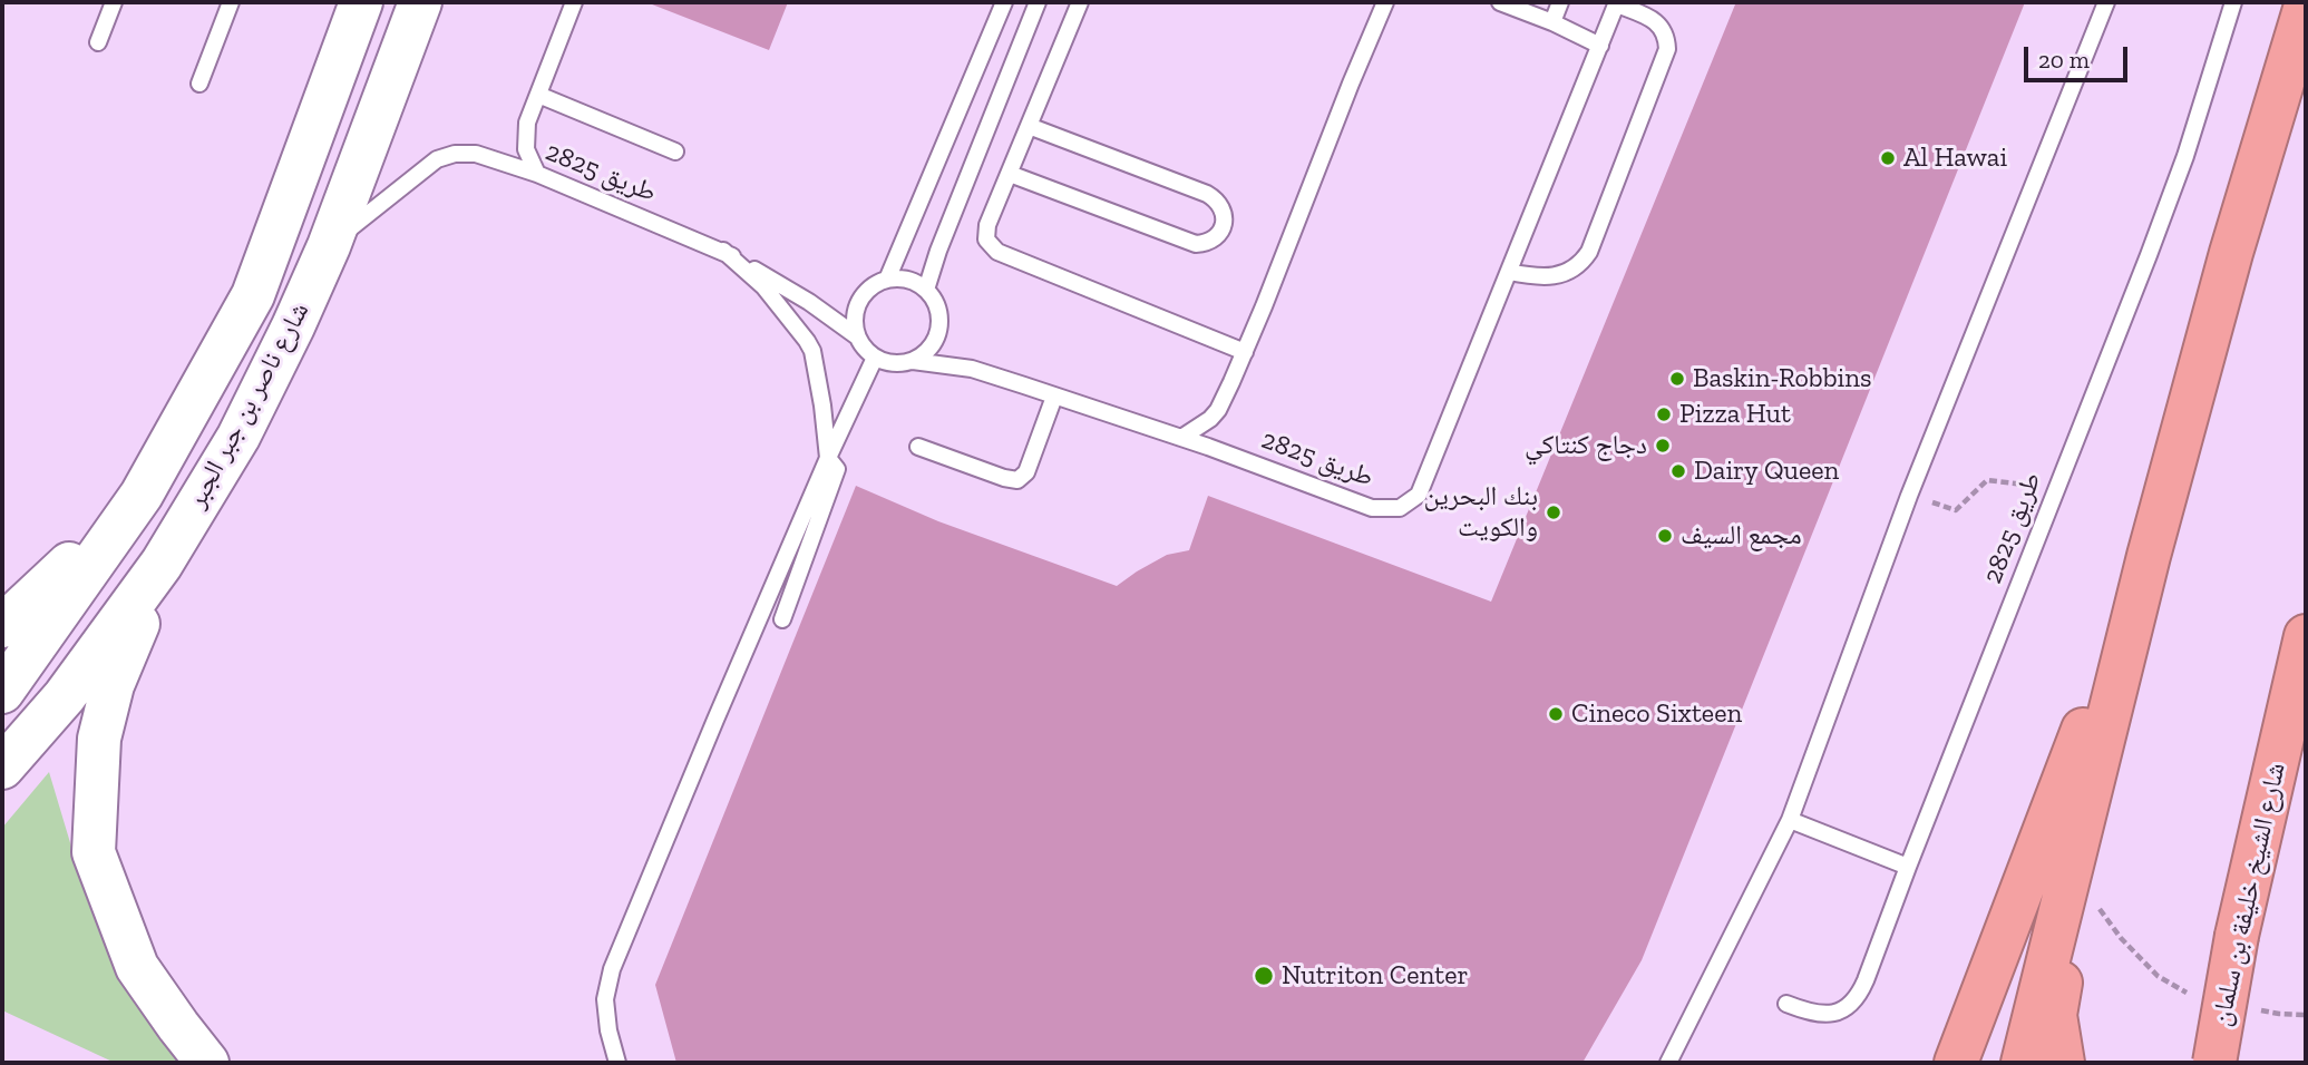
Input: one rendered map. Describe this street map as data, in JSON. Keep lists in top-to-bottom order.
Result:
{
  "streets": {
    "highway": ["شارع الشيخ خليفة بن سلمان"],
    "main road": ["شارع ناصر بن جبر الجبر"],
    "lane": ["طريق 2825"]
  },
  "crossings": [
    ["طريق 2825", "شارع ناصر بن جبر الجبر"]
  ],
  "places": [
    "Al Hawai",
    "Baskin-Robbins",
    "Pizza Hut",
    "دجاج كنتاكي",
    "Dairy Queen",
    "بنك البحرين والكويت",
    "مجمع السيف",
    "Cineco Sixteen",
    "Nutriton Center"
  ],
  "scale_bar": "20 m"
}
